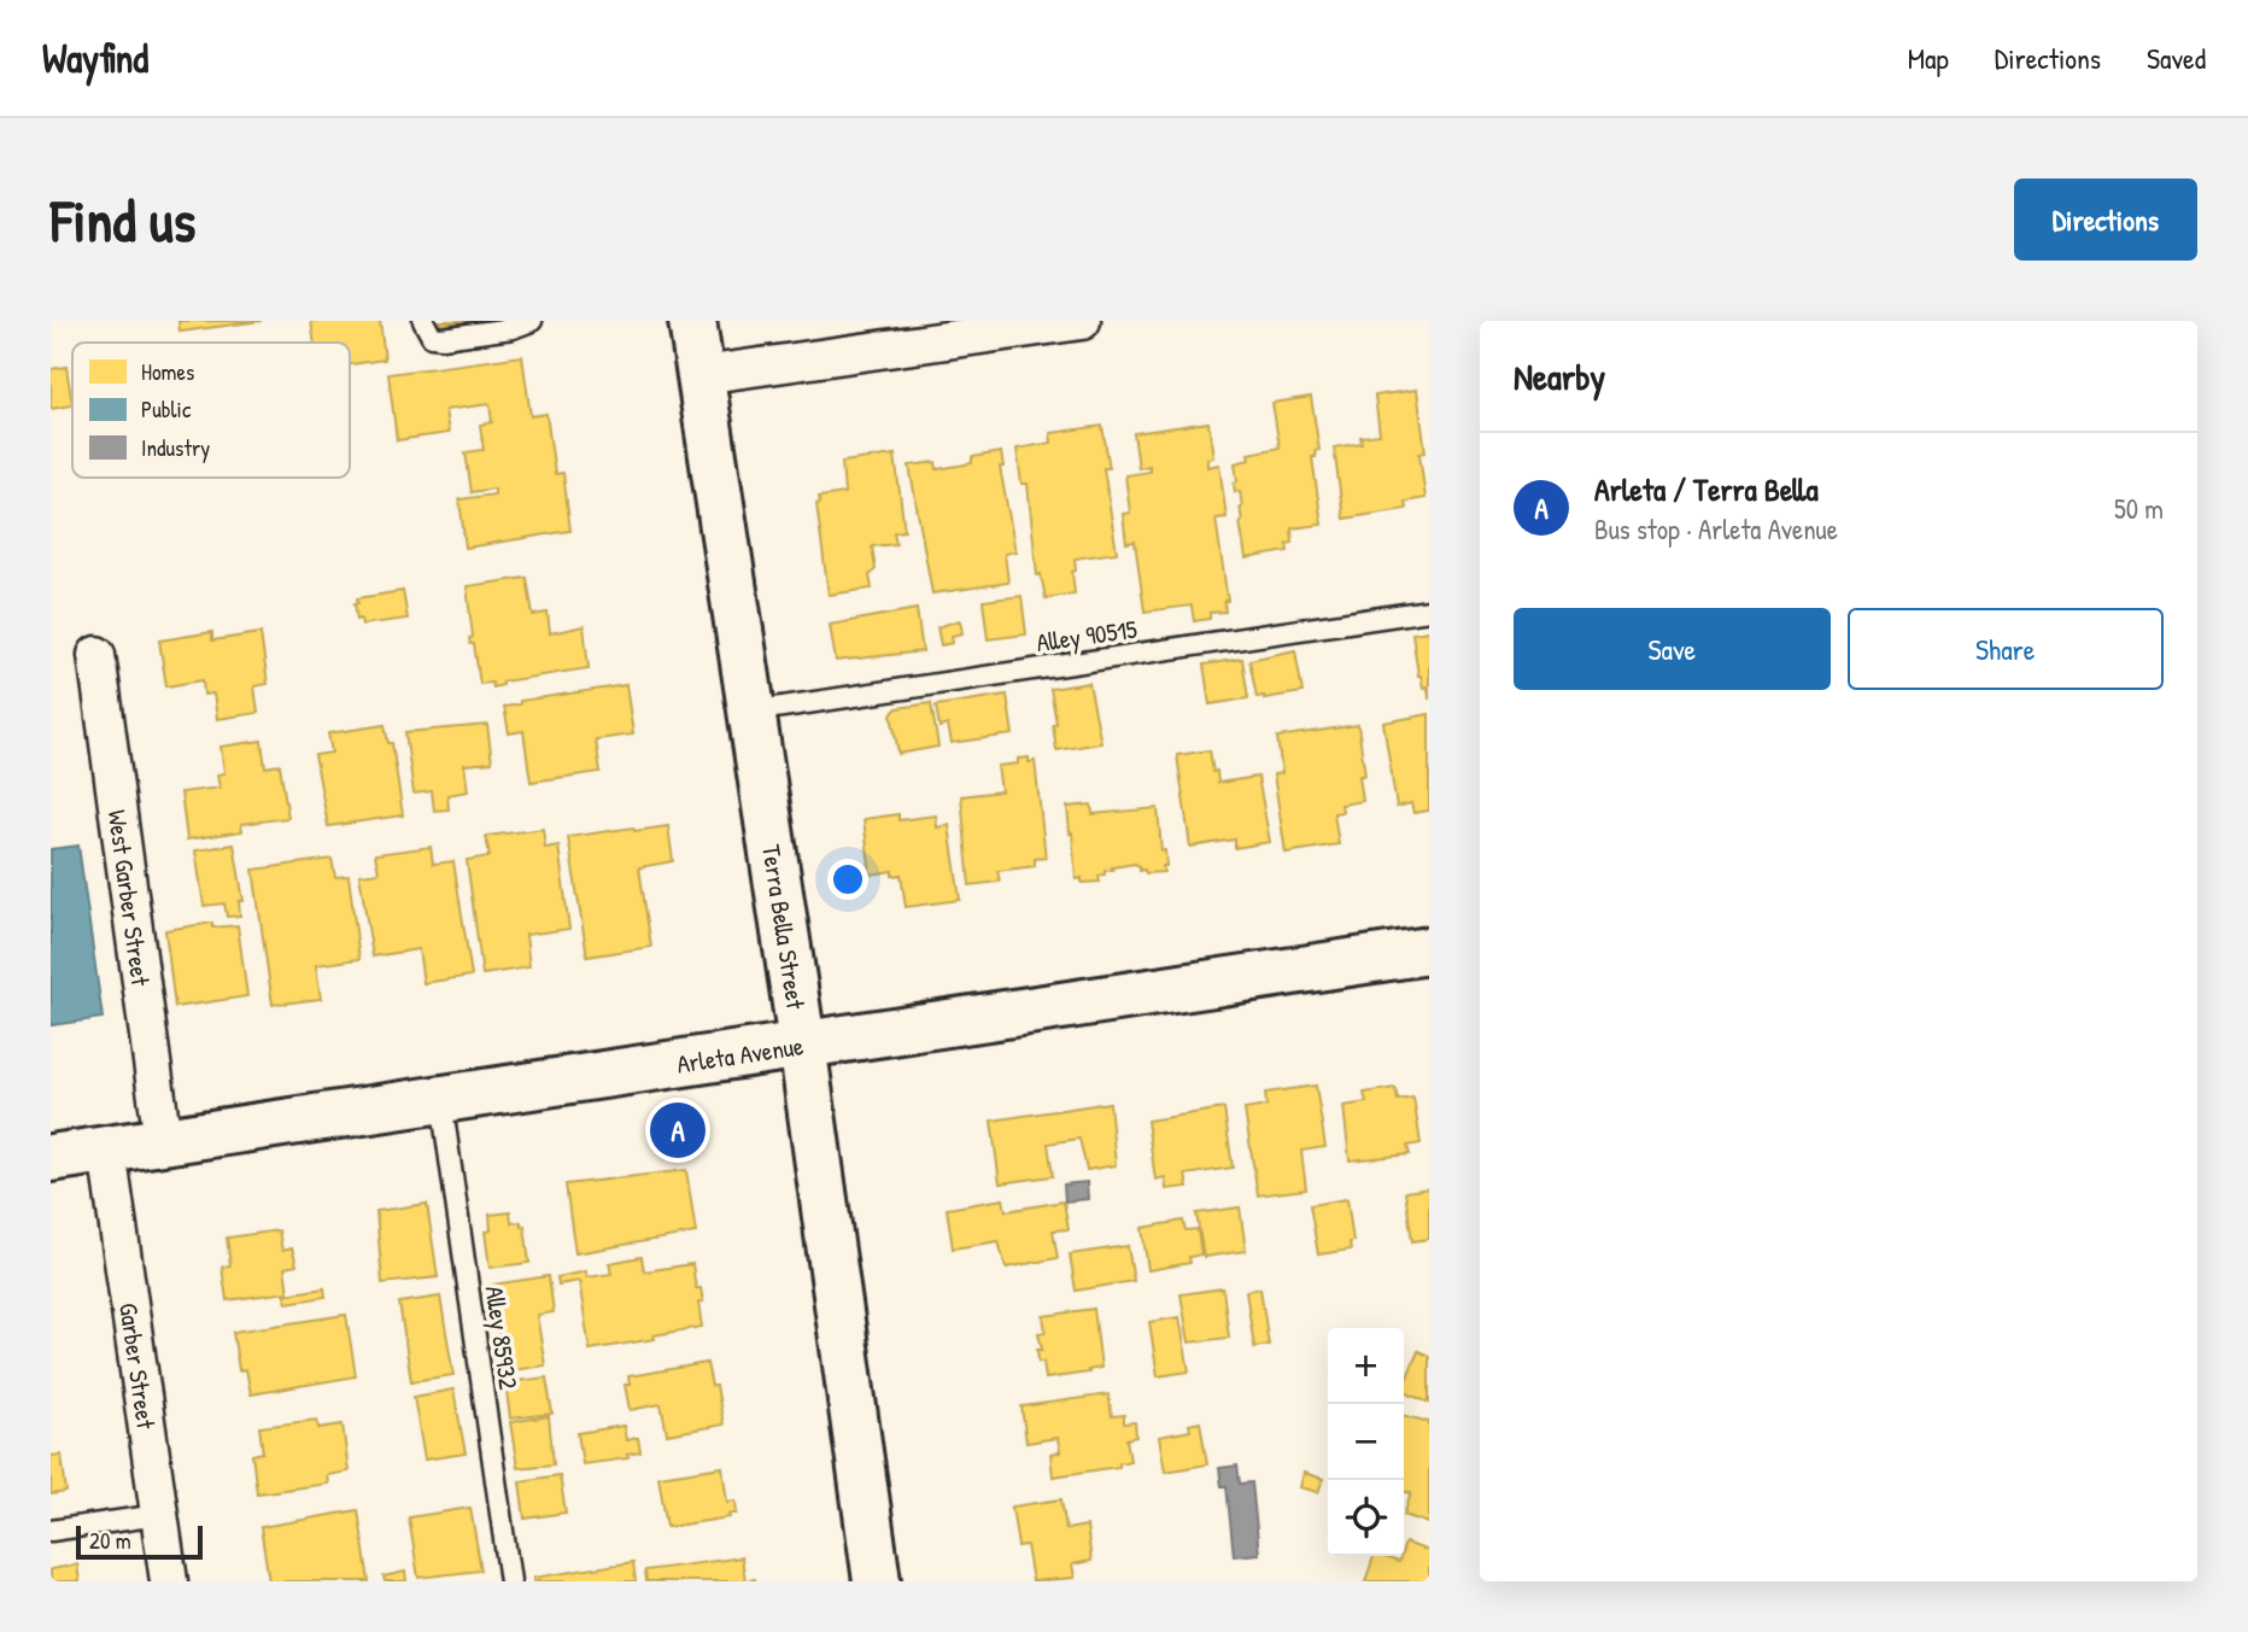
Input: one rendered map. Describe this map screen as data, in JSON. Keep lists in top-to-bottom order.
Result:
{
  "streets": {
    "main road": ["Terra Bella Street", "Arleta Avenue"],
    "street": ["West Garber Street", "Garber Street"],
    "lane": ["Alley 90515", "Alley 85932"]
  },
  "crossings": [
    ["Alley 90515", "Terra Bella Street"],
    ["West Garber Street", "Arleta Avenue"],
    ["Terra Bella Street", "Arleta Avenue"],
    ["Arleta Avenue", "Alley 85932"],
    ["Arleta Avenue", "Garber Street"]
  ],
  "legend": ["Homes", "Public", "Industry"],
  "scale_bar": "20 m",
  "page": {
    "header": "Wayfind",
    "nav": ["Map", "Directions", "Saved"],
    "buttons": [
      "Directions",
      ["Save", "Share"]
    ],
    "title": "Find us",
    "heading": "Nearby",
    "list": [
      {
        "mark": "A",
        "name": "Arleta / Terra Bella",
        "note": "Bus stop · Arleta Avenue",
        "value": "50 m"
      }
    ],
    "pins": "A",
    "map_buttons": ["+", "−"],
    "scale": "20 m"
  }
}
